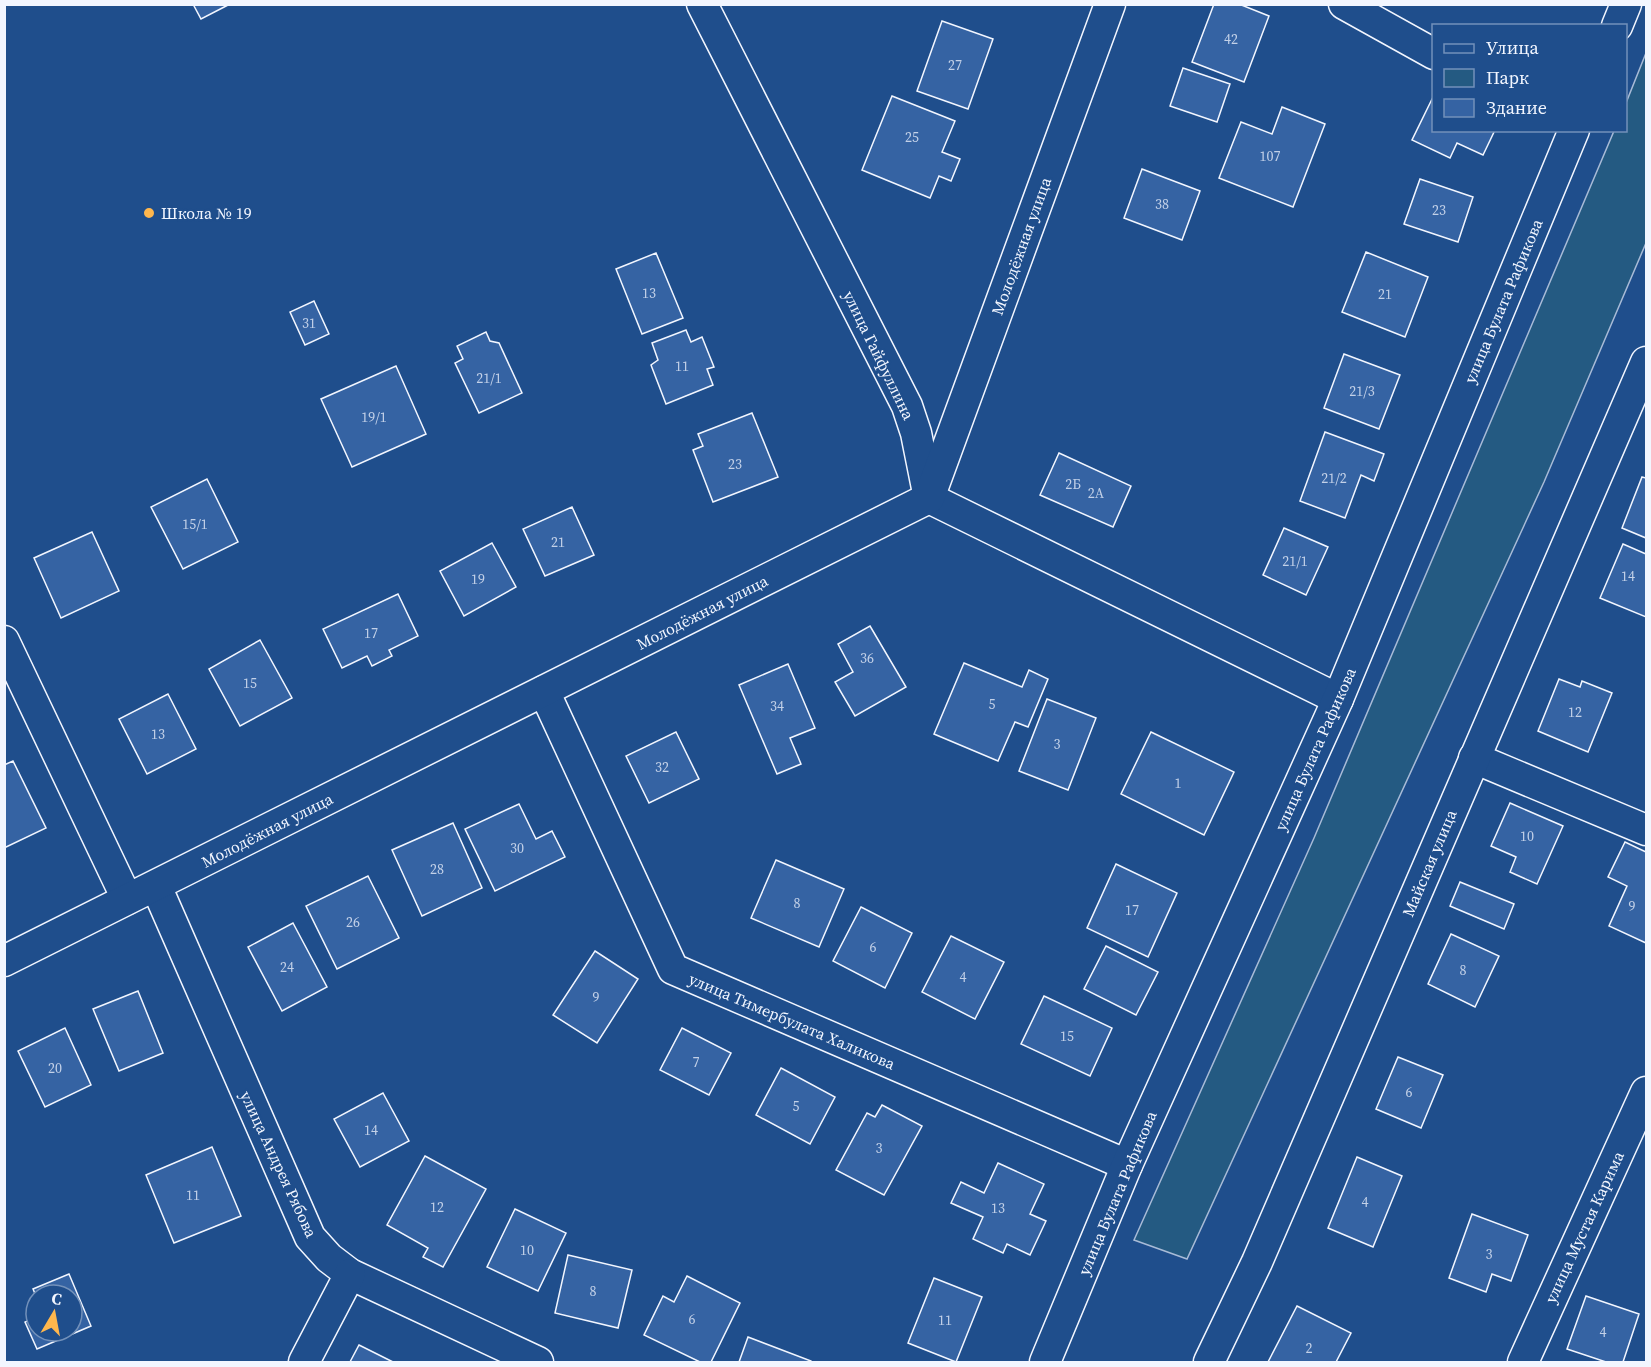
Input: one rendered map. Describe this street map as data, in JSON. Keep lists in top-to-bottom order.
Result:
{
  "streets": {
    "street": [
      "Молодёжная улица",
      "улица Булата Рафикова",
      "улица Гайфуллина",
      "Майская улица",
      "улица Тимербулата Халикова",
      "улица Андрея Рябова",
      "улица Мустая Карима"
    ]
  },
  "crossings": [
    ["Молодёжная улица", "улица Гайфуллина"],
    ["Молодёжная улица", "улица Тимербулата Халикова"],
    ["Молодёжная улица", "улица Андрея Рябова"],
    ["улица Булата Рафикова", "улица Тимербулата Халикова"]
  ],
  "places": ["Школа № 19"],
  "house_numbers": [
    "42",
    "27",
    "25",
    "107",
    "38",
    "23",
    "13",
    "21",
    "31",
    "11",
    "21/1",
    "21/3",
    "19/1",
    "23",
    "21/2",
    "2Б",
    "2А",
    "15/1",
    "21",
    "21/1",
    "14",
    "19",
    "17",
    "36",
    "15",
    "5",
    "34",
    "12",
    "13",
    "3",
    "32",
    "1",
    "10",
    "30",
    "28",
    "8",
    "9",
    "17",
    "26",
    "6",
    "24",
    "8",
    "4",
    "9",
    "15",
    "7",
    "20",
    "6",
    "5",
    "14",
    "3",
    "11",
    "4",
    "12",
    "13",
    "10",
    "3",
    "8",
    "6",
    "11",
    "4",
    "2"
  ],
  "legend": ["Улица", "Парк", "Здание"],
  "north": "top"
}
